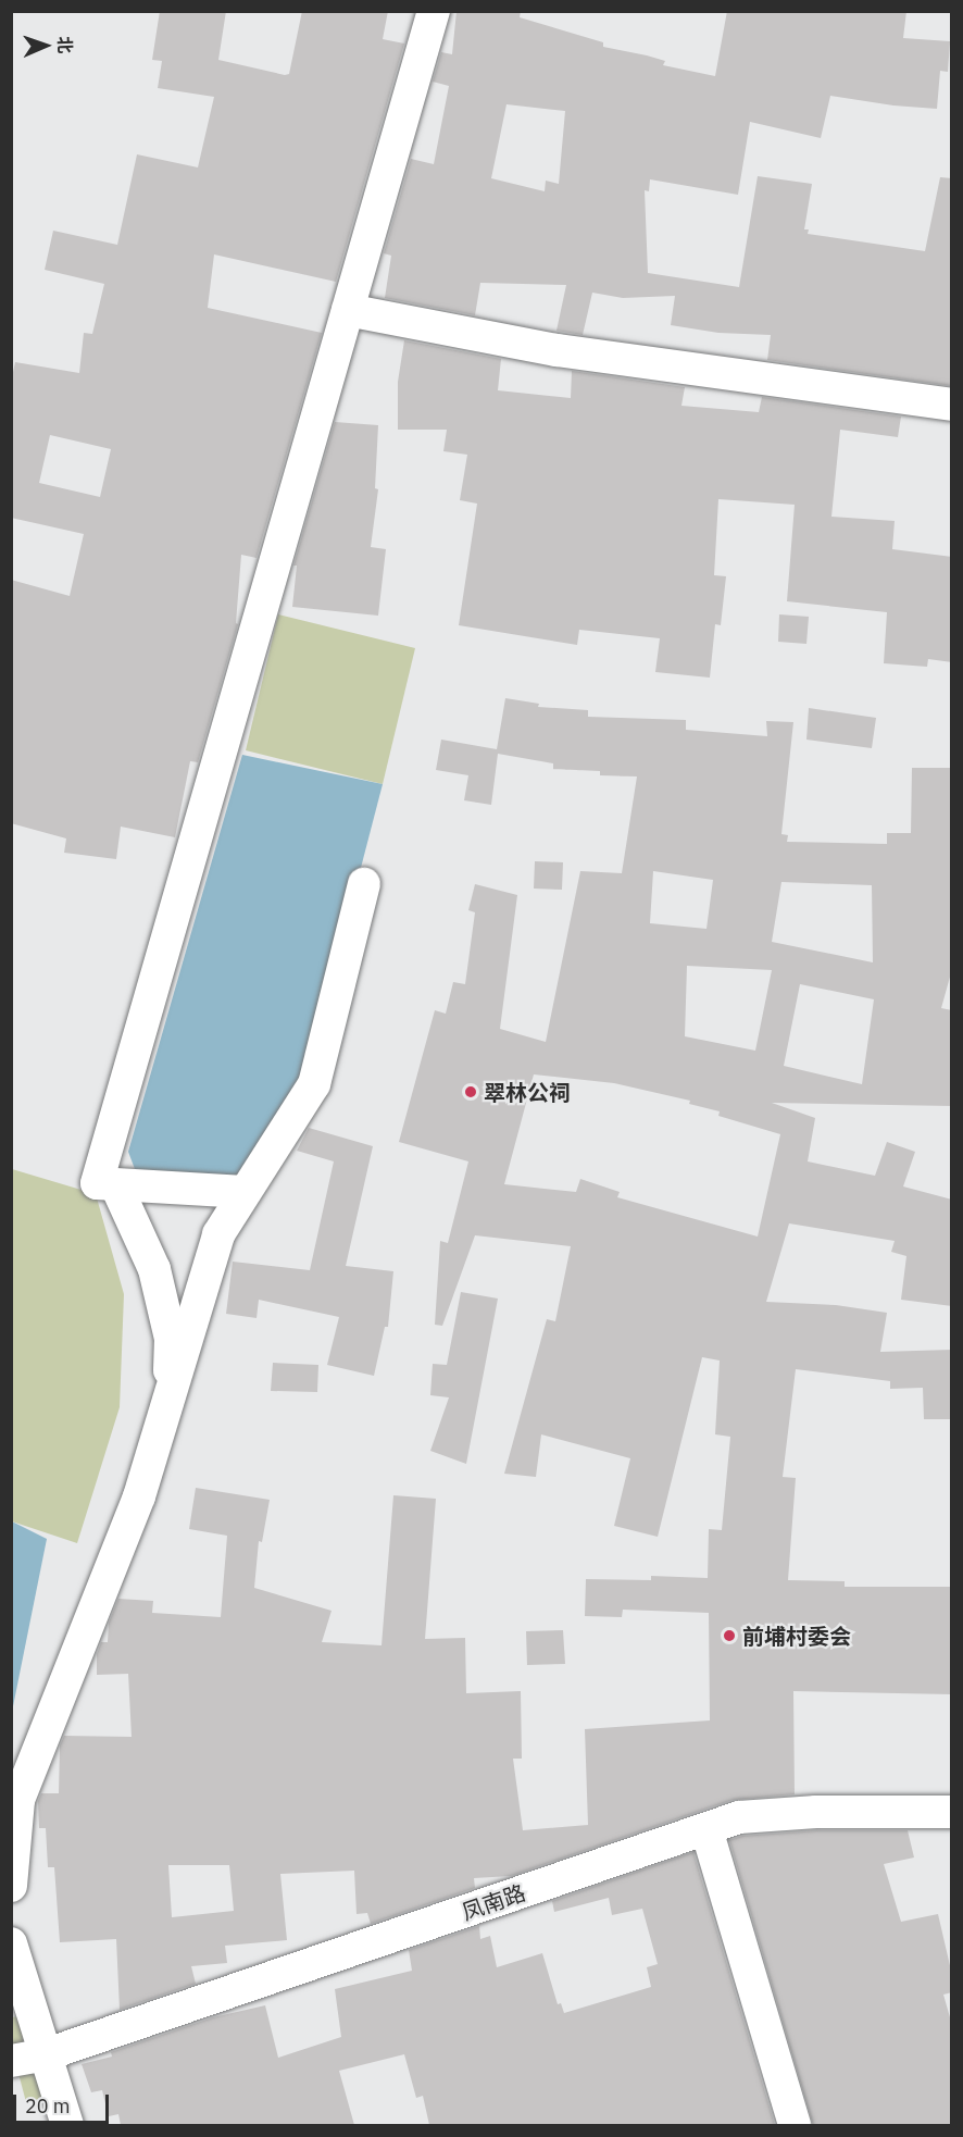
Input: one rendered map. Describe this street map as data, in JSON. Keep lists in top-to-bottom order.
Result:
{
  "streets": {
    "street": ["凤南路"]
  },
  "places": ["翠林公祠", "前埔村委会"],
  "scale_bar": "20 m",
  "north": "right"
}
